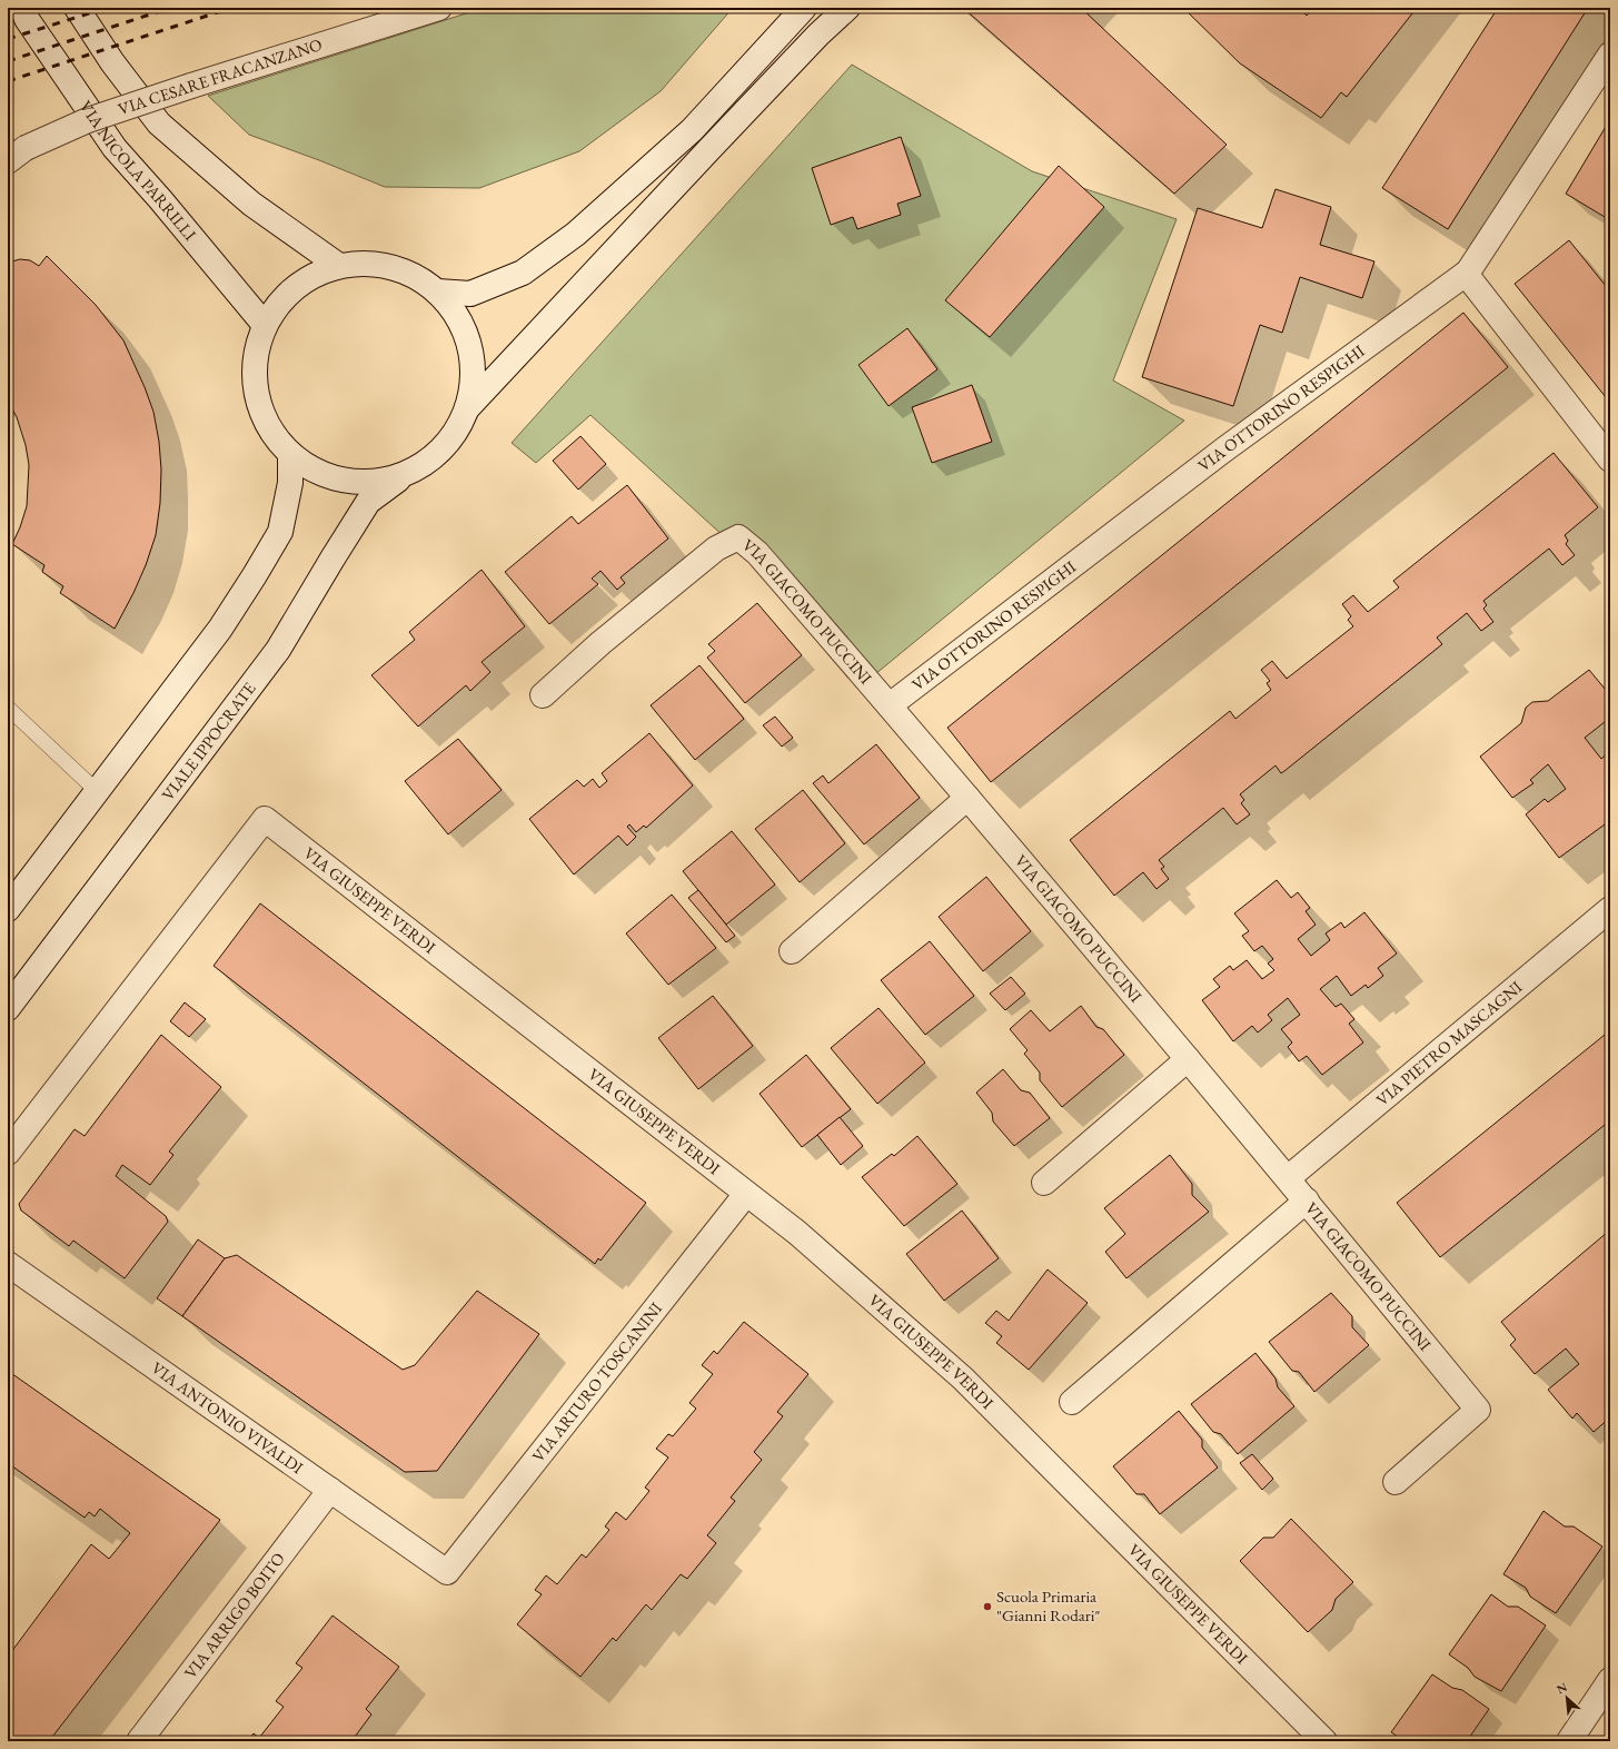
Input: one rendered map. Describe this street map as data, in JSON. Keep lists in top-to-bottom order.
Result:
{
  "streets": {
    "street": [
      "VIA CESARE FRACANZANO",
      "VIA NICOLA PARRILLI",
      "VIA OTTORINO RESPIGHI",
      "VIA GIACOMO PUCCINI",
      "VIALE IPPOCRATE",
      "VIA GIUSEPPE VERDI",
      "VIA PIETRO MASCAGNI",
      "VIA ARTURO TOSCANINI",
      "VIA ANTONIO VIVALDI",
      "VIA ARRIGO BOITO"
    ]
  },
  "crossings": [
    ["VIA OTTORINO RESPIGHI", "VIA GIACOMO PUCCINI"],
    ["VIA GIACOMO PUCCINI", "VIA PIETRO MASCAGNI"],
    ["VIA GIUSEPPE VERDI", "VIA ARTURO TOSCANINI"],
    ["VIA ARTURO TOSCANINI", "VIA ANTONIO VIVALDI"],
    ["VIA ANTONIO VIVALDI", "VIA ARRIGO BOITO"]
  ],
  "places": ["Scuola Primaria \"Gianni Rodari\""],
  "north": "top left"
}
